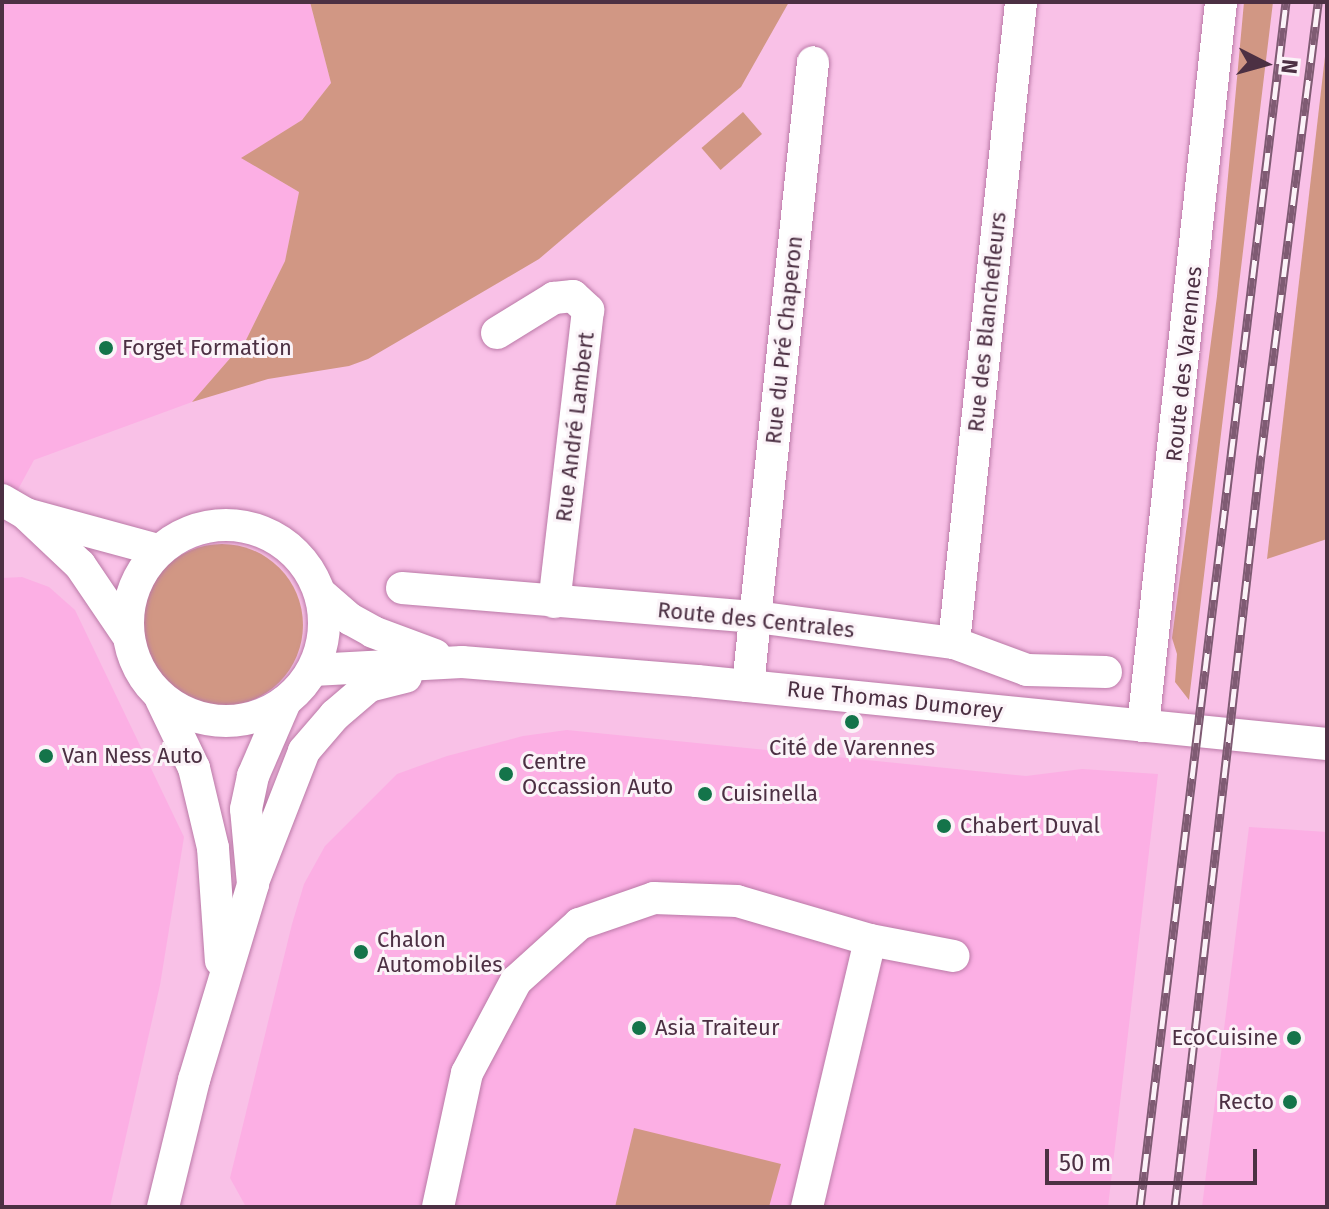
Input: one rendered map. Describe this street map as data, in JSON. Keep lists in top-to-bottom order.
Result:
{
  "streets": {
    "street": [
      "Rue des Blanchefleurs",
      "Rue du Pré Chaperon",
      "Route des Varennes",
      "Rue André Lambert",
      "Route des Centrales",
      "Rue Thomas Dumorey"
    ]
  },
  "crossings": [
    ["Rue des Blanchefleurs", "Route des Centrales"],
    ["Rue du Pré Chaperon", "Route des Centrales"],
    ["Rue du Pré Chaperon", "Rue Thomas Dumorey"],
    ["Route des Varennes", "Rue Thomas Dumorey"],
    ["Rue André Lambert", "Route des Centrales"]
  ],
  "places": [
    "Forget Formation",
    "Cité de Varennes",
    "Van Ness Auto",
    "Centre Occassion Auto",
    "Cuisinella",
    "Chabert Duval",
    "Chalon Automobiles",
    "Asia Traiteur",
    "EcoCuisine",
    "Recto"
  ],
  "scale_bar": "50 m",
  "north": "right"
}
